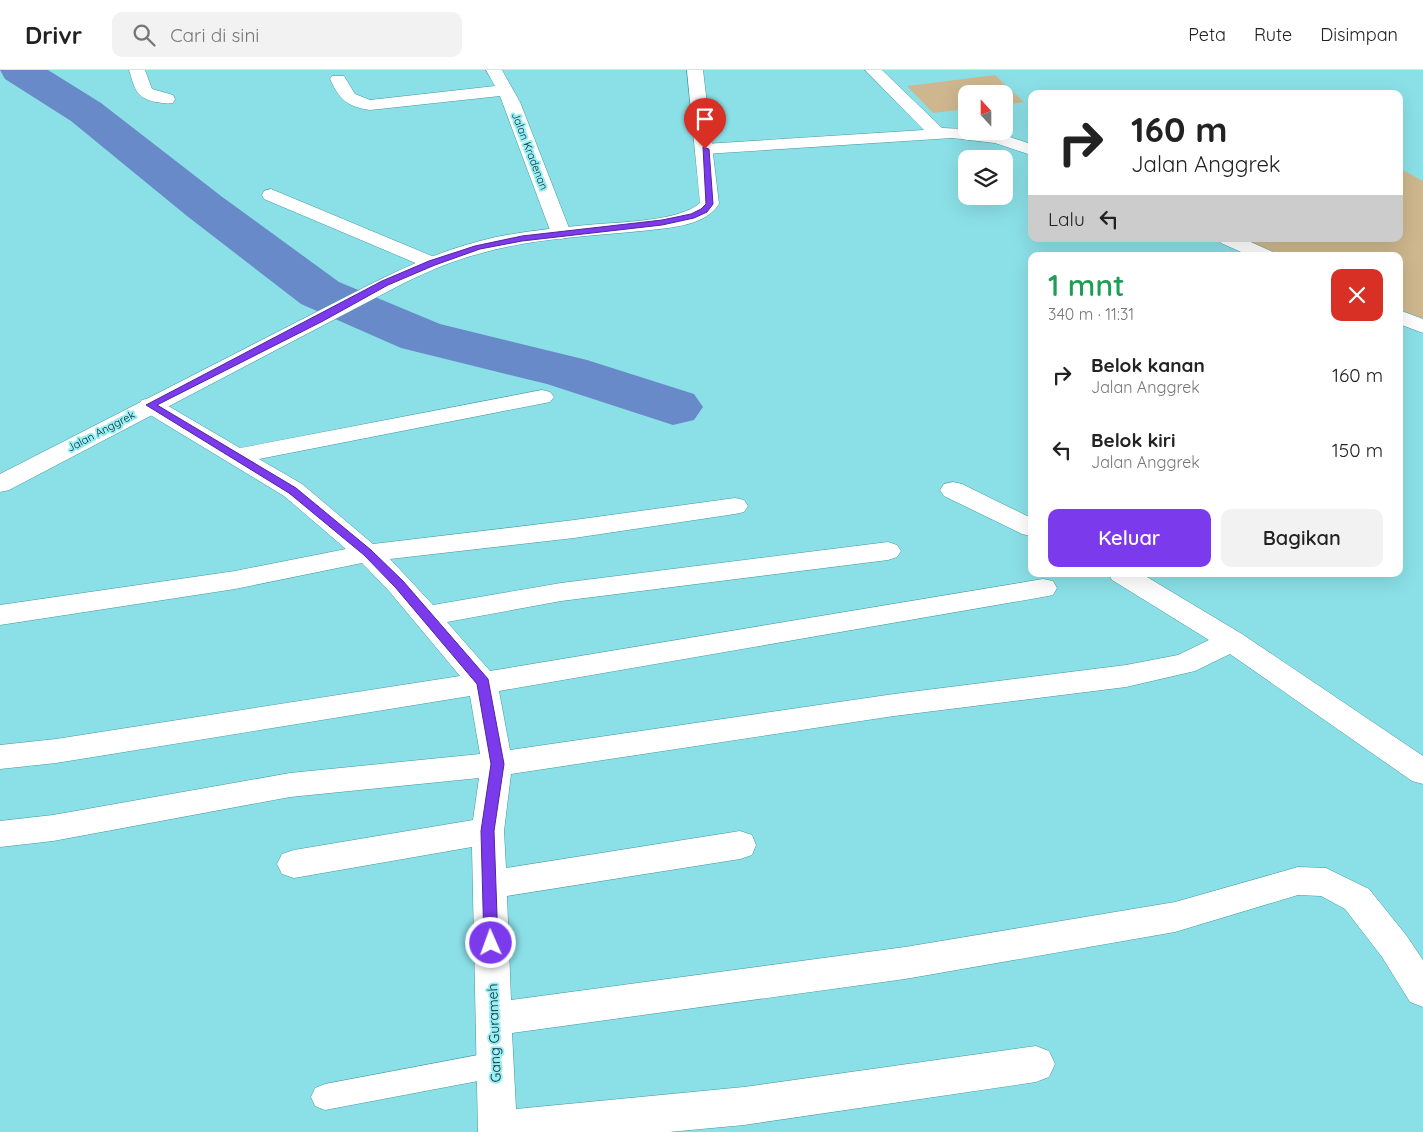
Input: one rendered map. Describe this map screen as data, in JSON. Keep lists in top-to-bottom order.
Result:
{
  "streets": {
    "street": ["Jalan Kradenan", "Jalan Anggrek", "Gang Gurameh"]
  },
  "crossings": [
    ["Jalan Kradenan", "Jalan Anggrek"]
  ],
  "north": "top",
  "page": {
    "header": "Drivr",
    "search": "Cari di sini",
    "nav": ["Peta", "Rute", "Disimpan"],
    "turn": ["160 m", "Jalan Anggrek"],
    "then": "Lalu",
    "heading": ["1 mnt", "340 m · 11:31"],
    "list": [
      {
        "name": "Belok kanan",
        "note": "Jalan Anggrek",
        "value": "160 m"
      },
      {
        "name": "Belok kiri",
        "note": "Jalan Anggrek",
        "value": "150 m"
      }
    ],
    "buttons": ["Keluar", "Bagikan"]
  }
}
